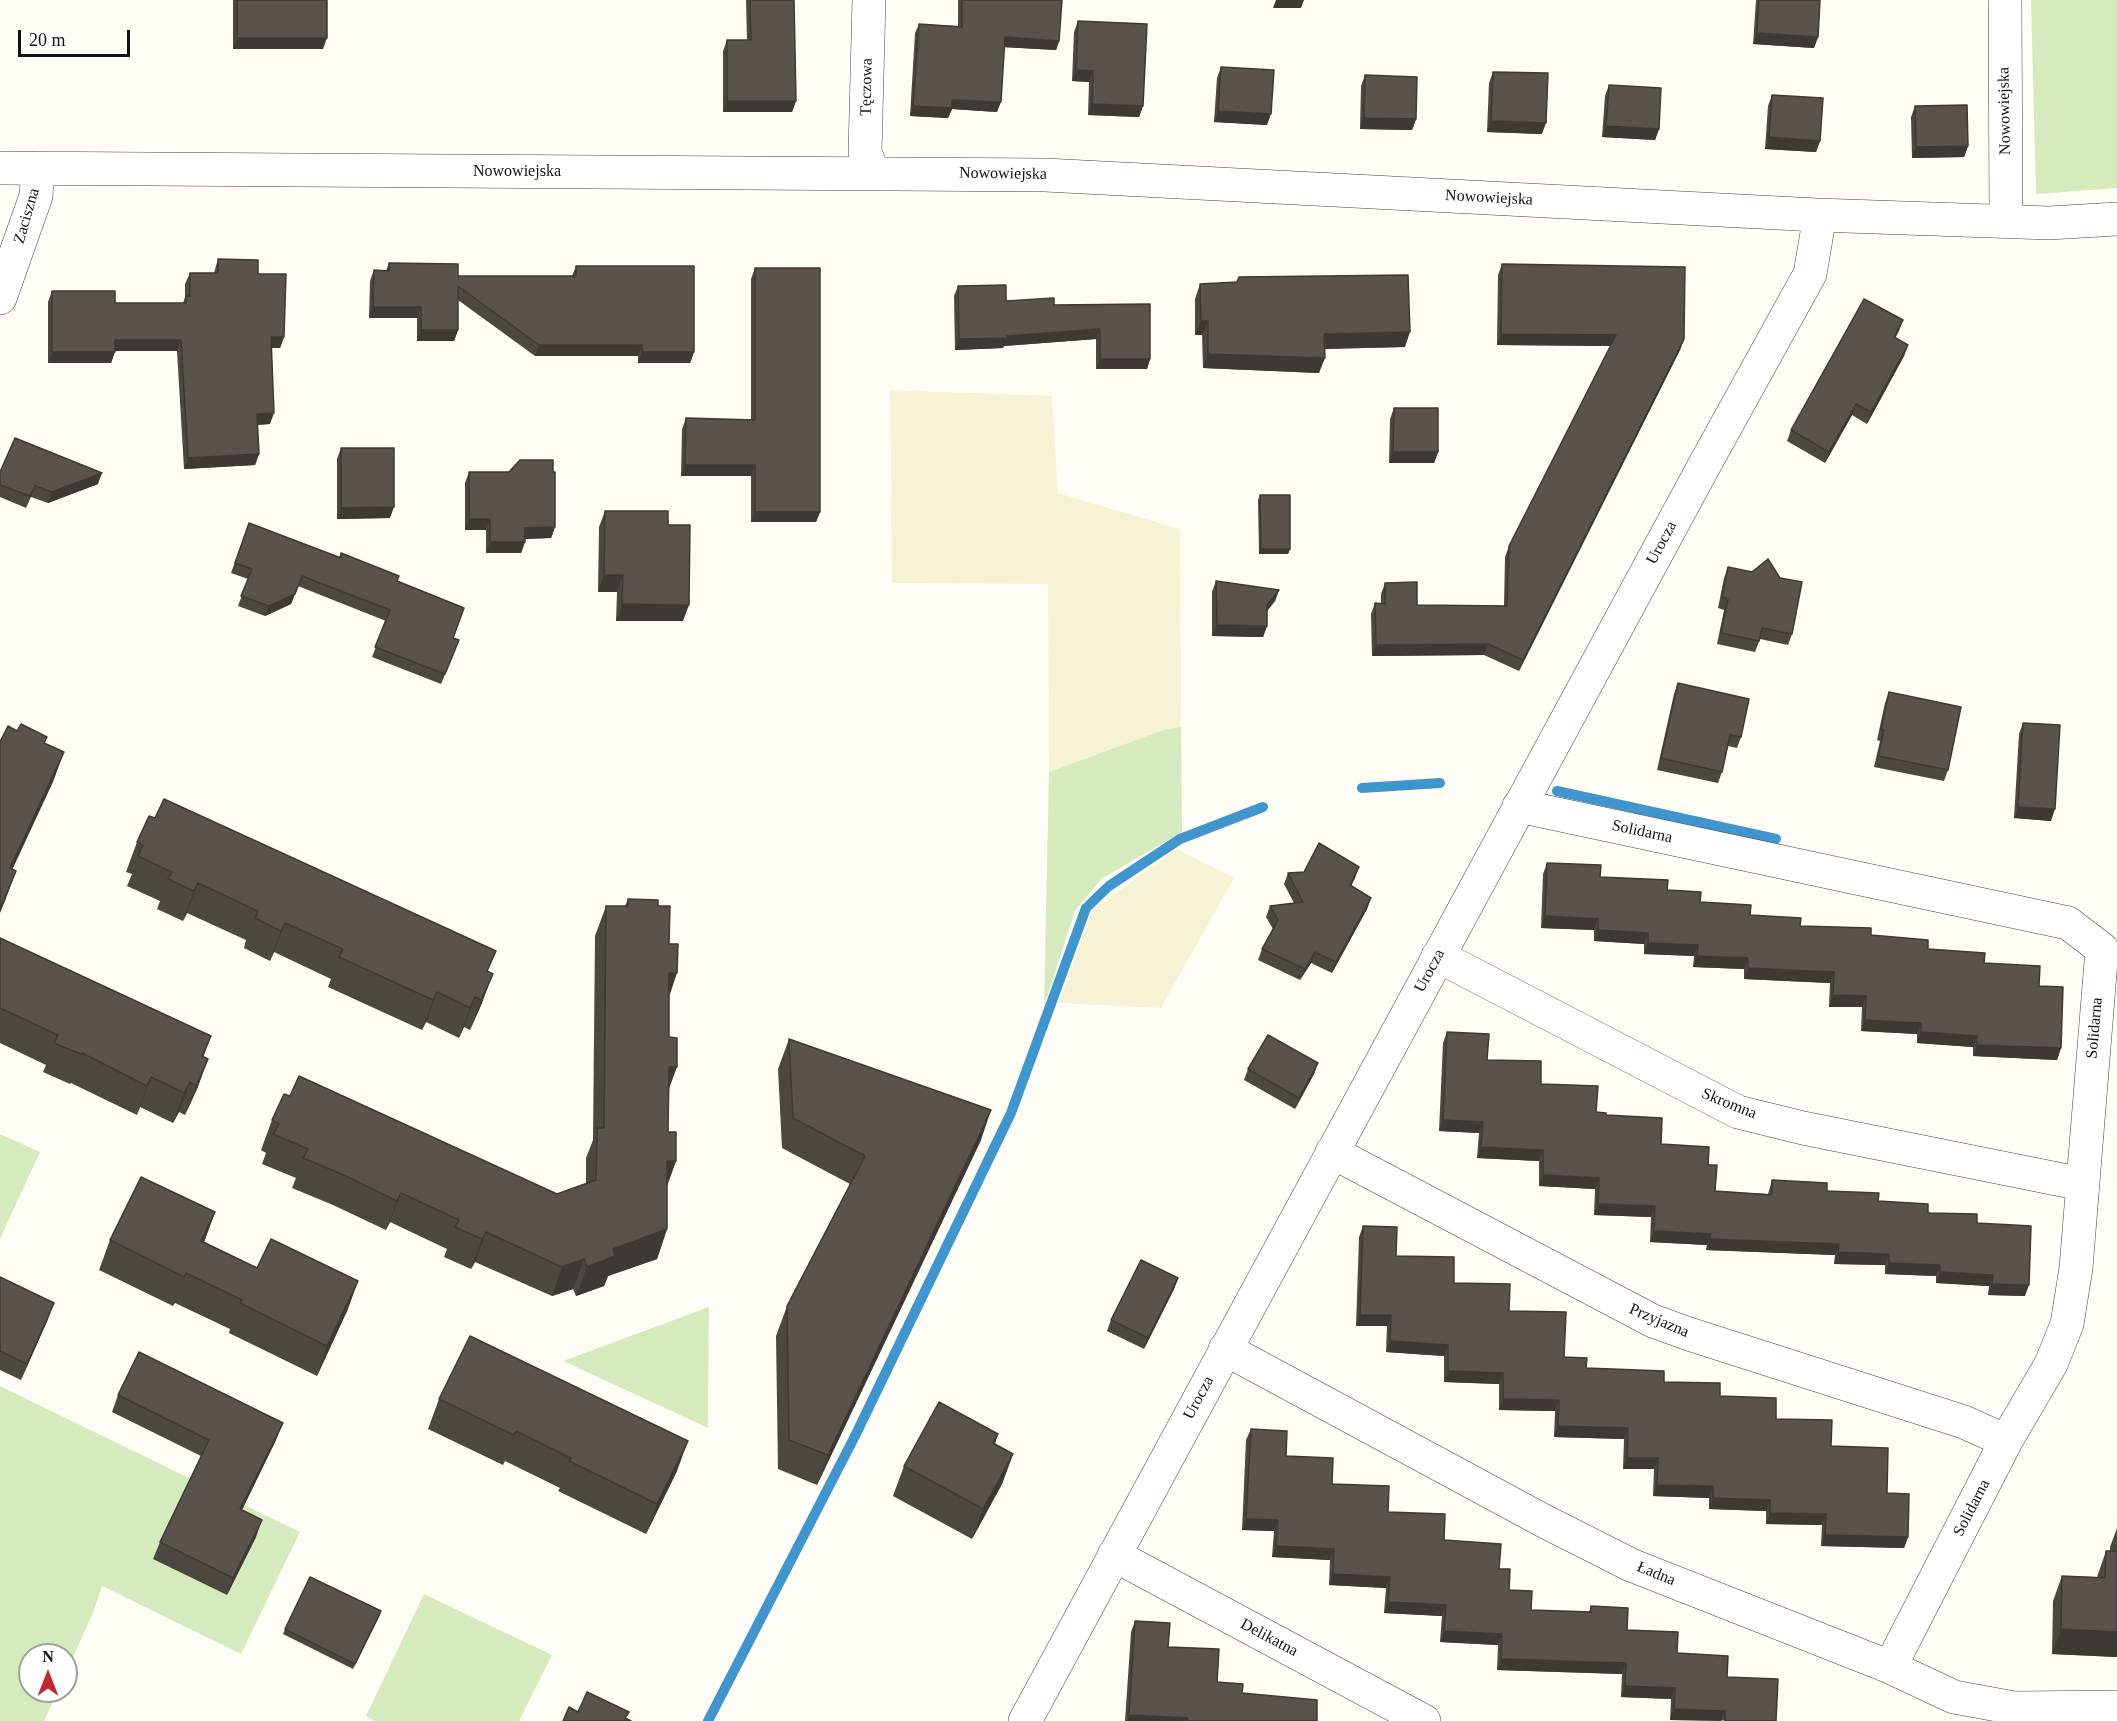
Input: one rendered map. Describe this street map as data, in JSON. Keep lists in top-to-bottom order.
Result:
{
  "streets": {
    "street": [
      "Tęczowa",
      "Nowowiejska",
      "Zaciszna",
      "Urocza",
      "Solidarna",
      "Skromna",
      "Przyjazna",
      "Ładna",
      "Delikatna"
    ]
  },
  "crossings": [
    ["Tęczowa", "Nowowiejska"],
    ["Nowowiejska", "Zaciszna"],
    ["Nowowiejska", "Urocza"],
    ["Urocza", "Solidarna"],
    ["Urocza", "Skromna"],
    ["Urocza", "Przyjazna"],
    ["Urocza", "Ładna"],
    ["Urocza", "Delikatna"],
    ["Solidarna", "Skromna"],
    ["Solidarna", "Przyjazna"],
    ["Solidarna", "Ładna"]
  ],
  "scale_bar": "20 m",
  "north": "top"
}
